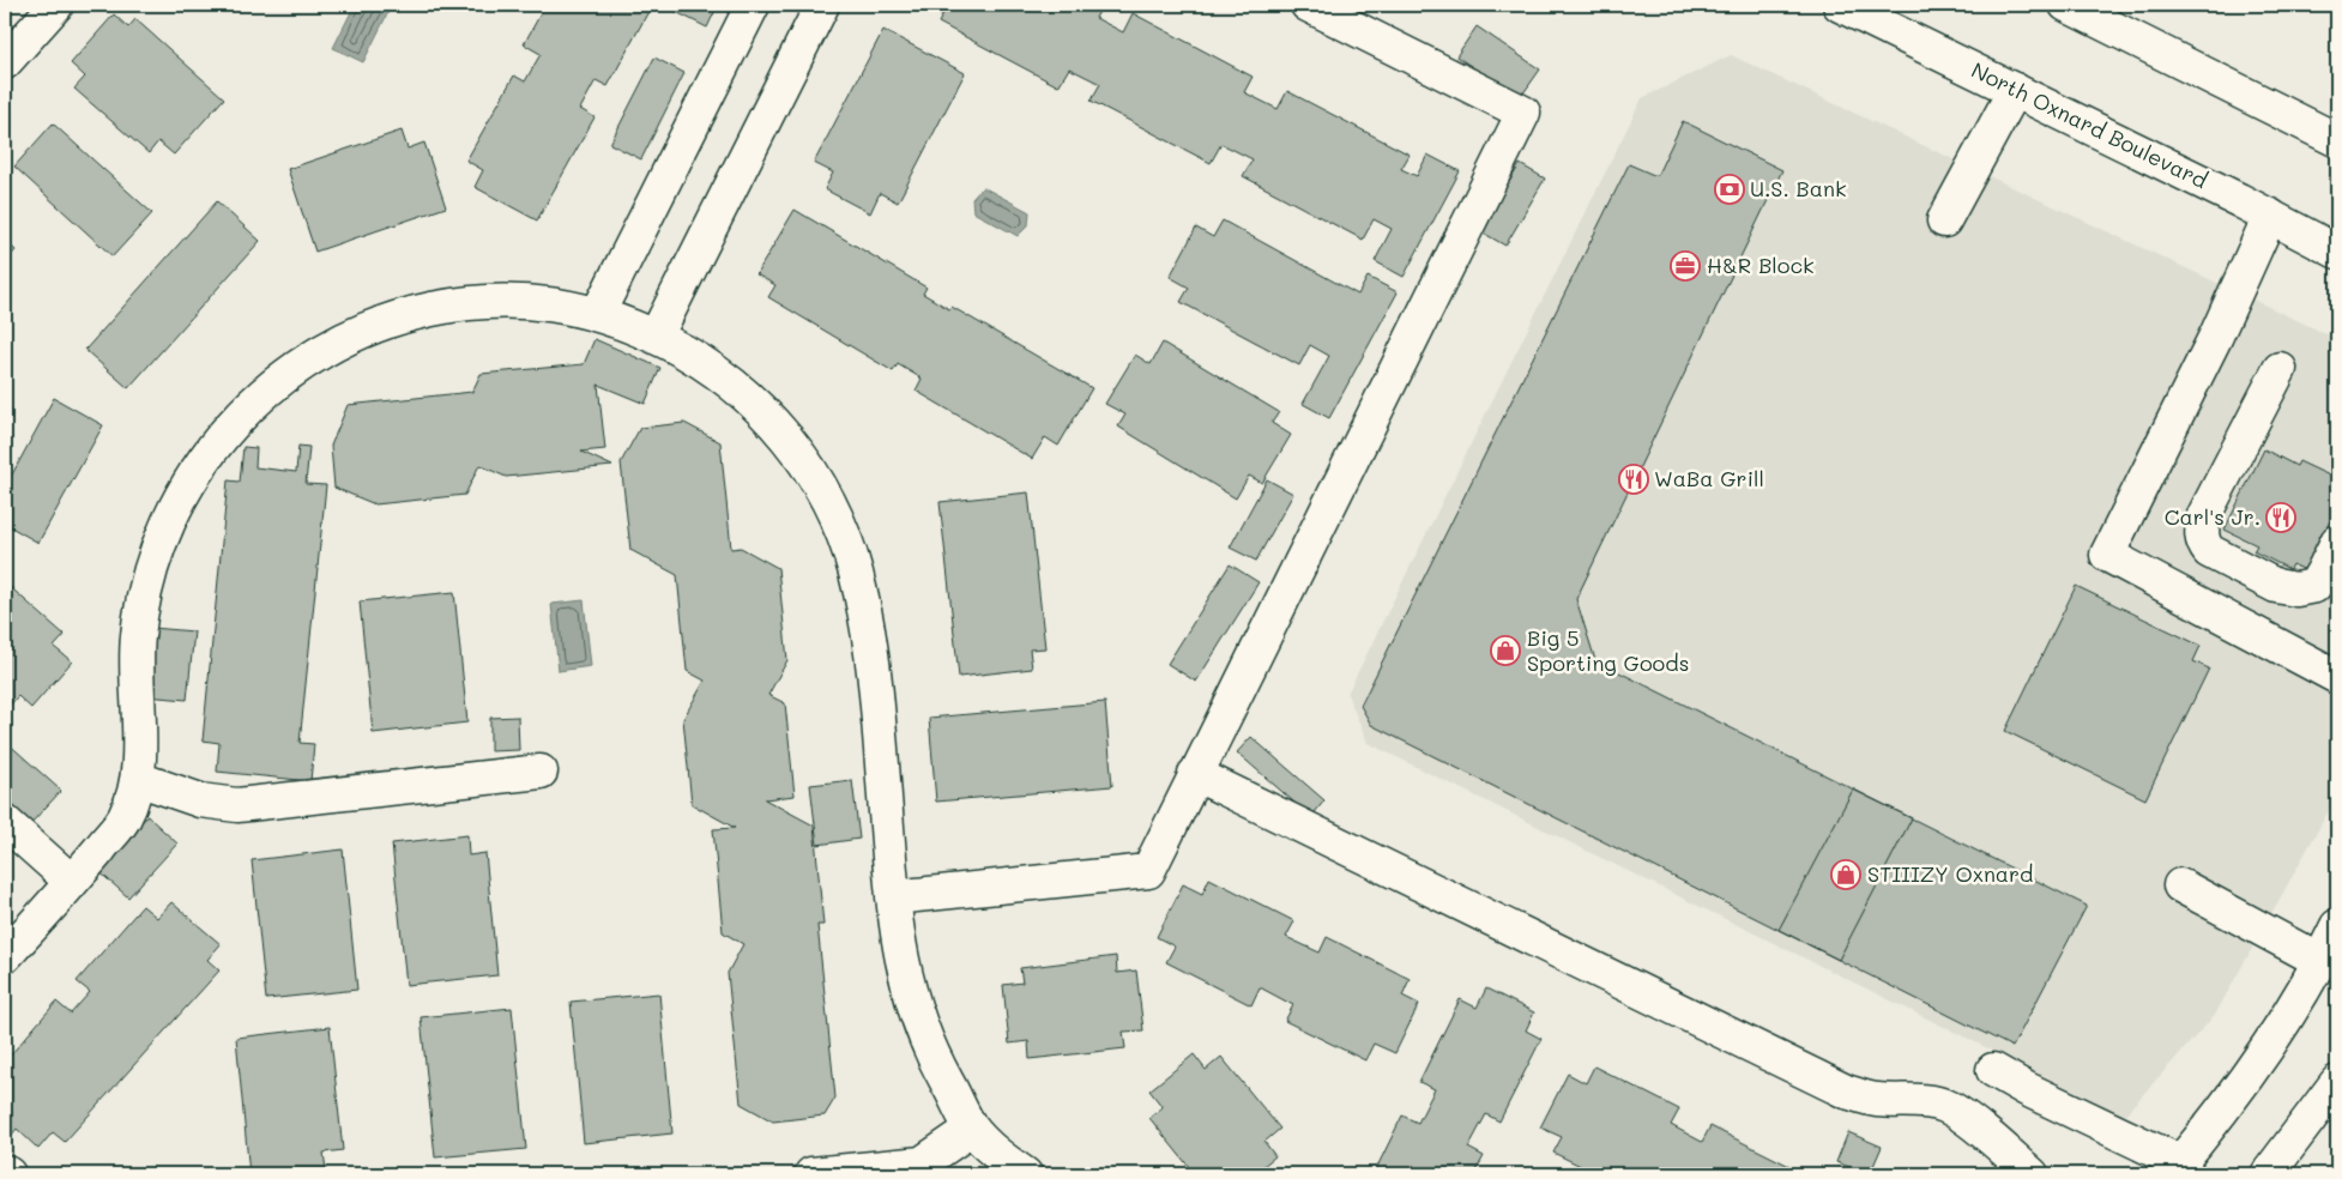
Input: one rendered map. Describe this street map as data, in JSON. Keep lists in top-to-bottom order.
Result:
{
  "streets": {
    "main road": ["North Oxnard Boulevard"]
  },
  "places": {
    "bank": ["U.S. Bank"],
    "office": ["H&R Block"],
    "restaurant": ["WaBa Grill", "Carl's Jr."],
    "shop": ["Big 5 Sporting Goods", "STIIIZY Oxnard"]
  }
}
